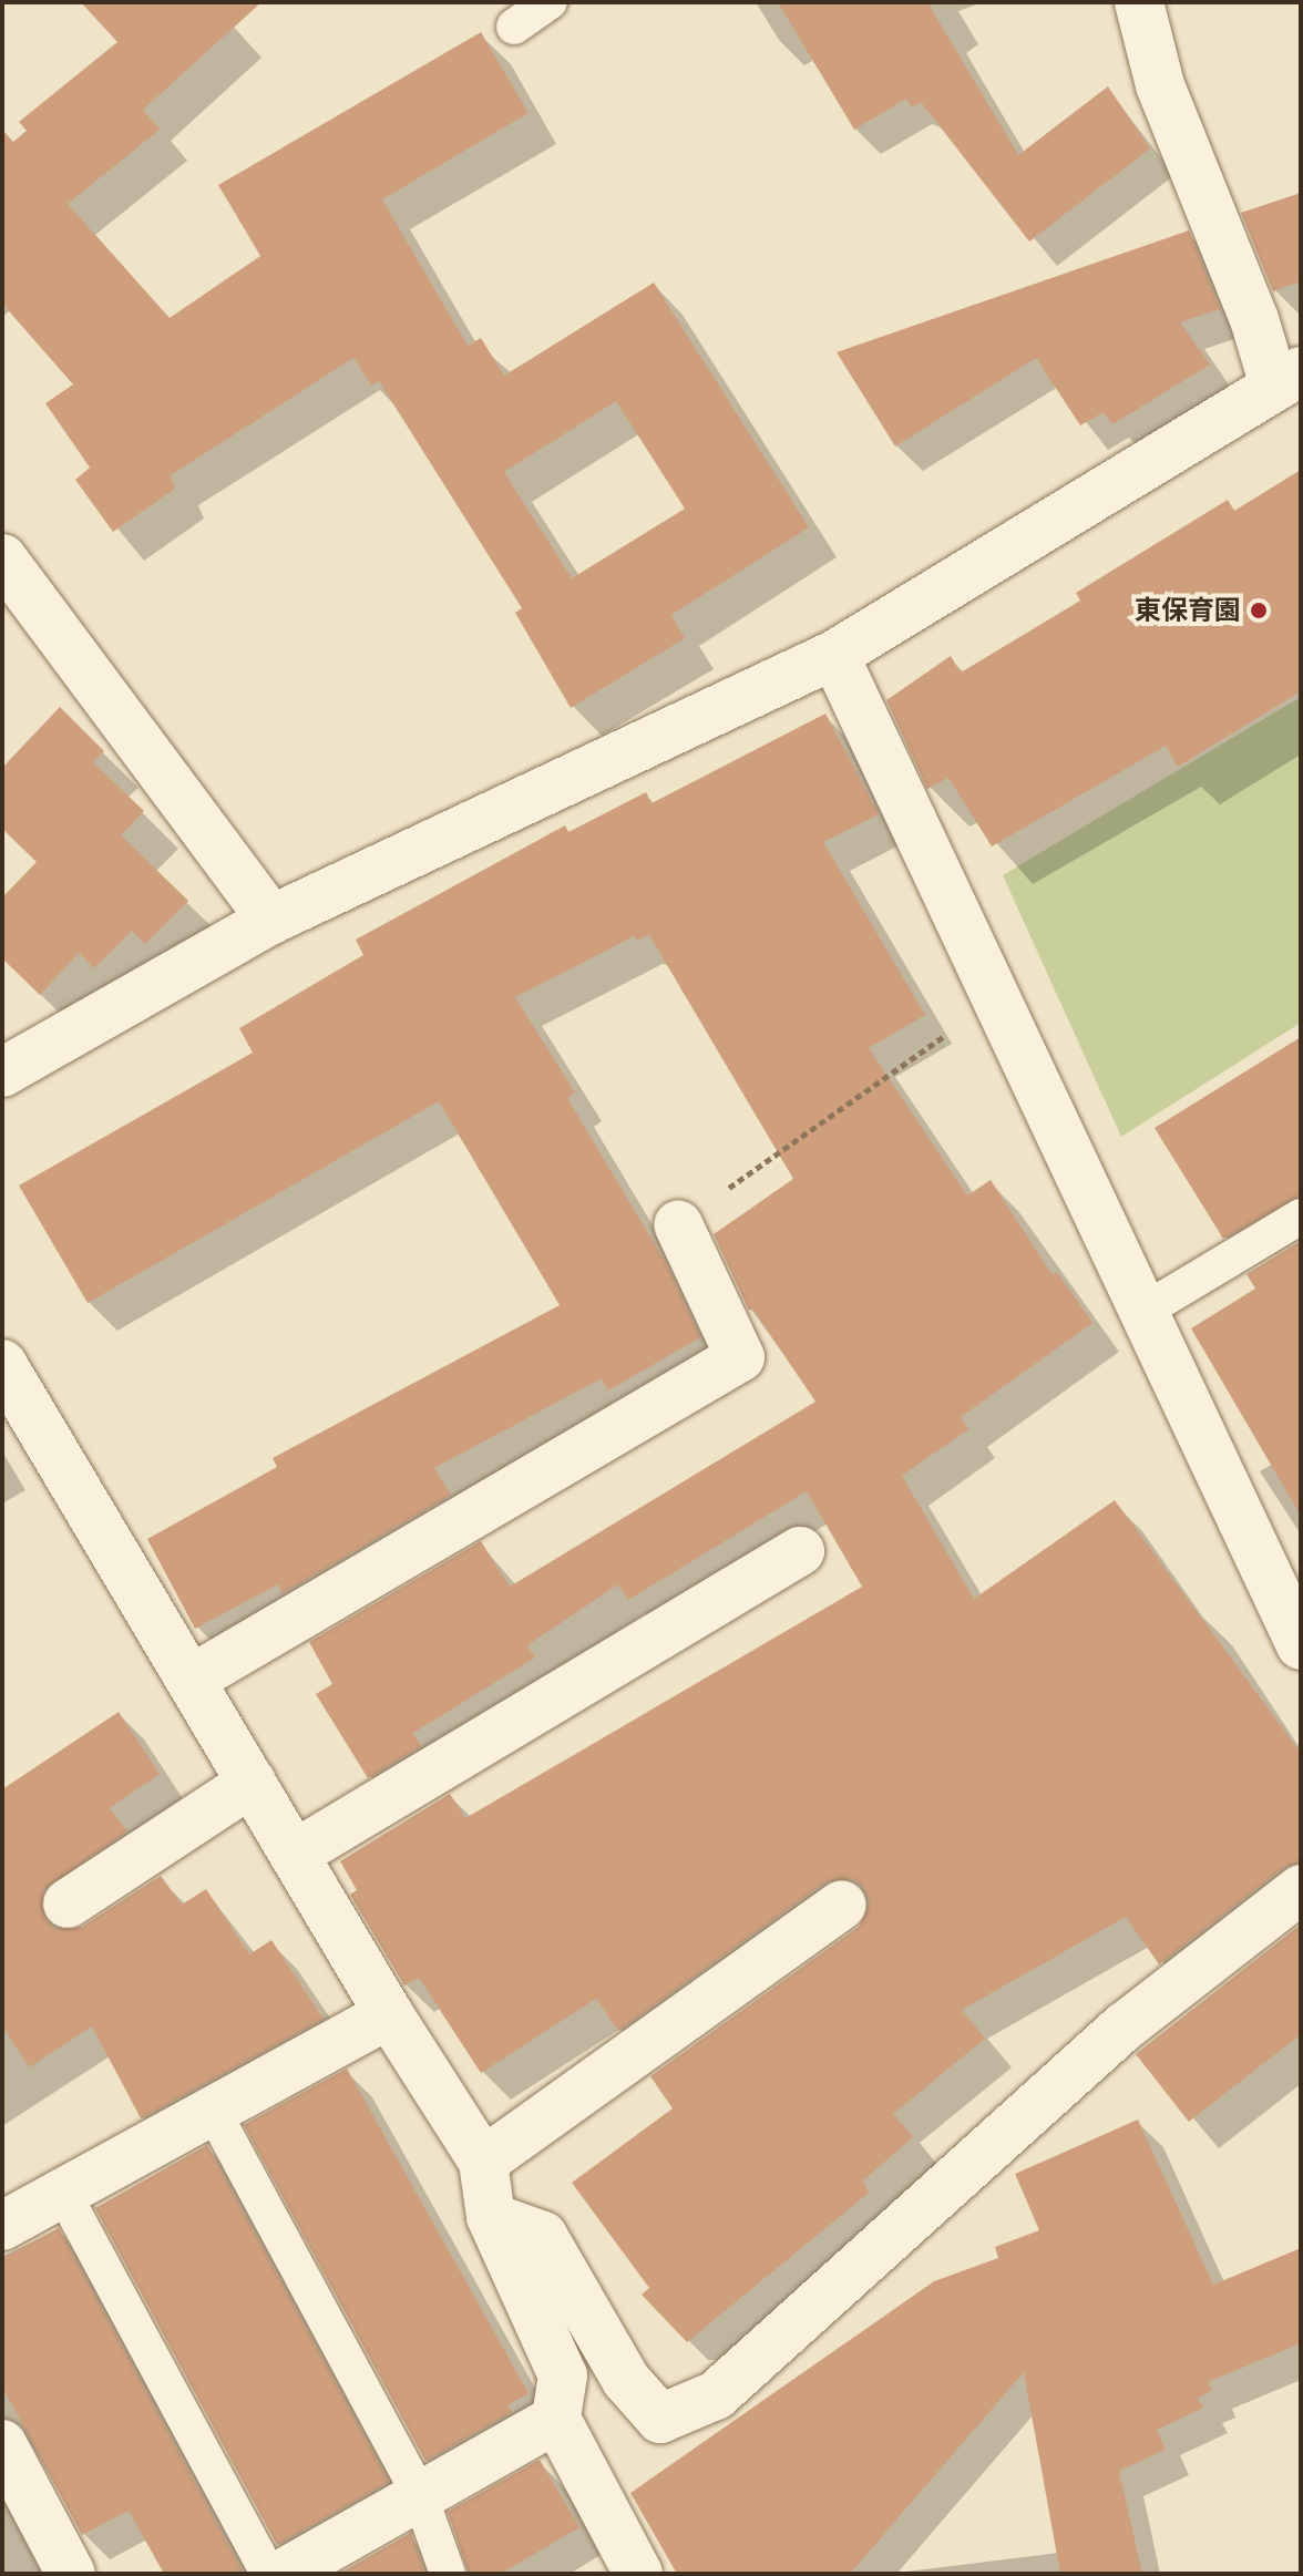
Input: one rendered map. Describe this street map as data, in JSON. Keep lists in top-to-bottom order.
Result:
{
  "places": ["東保育園"]
}
